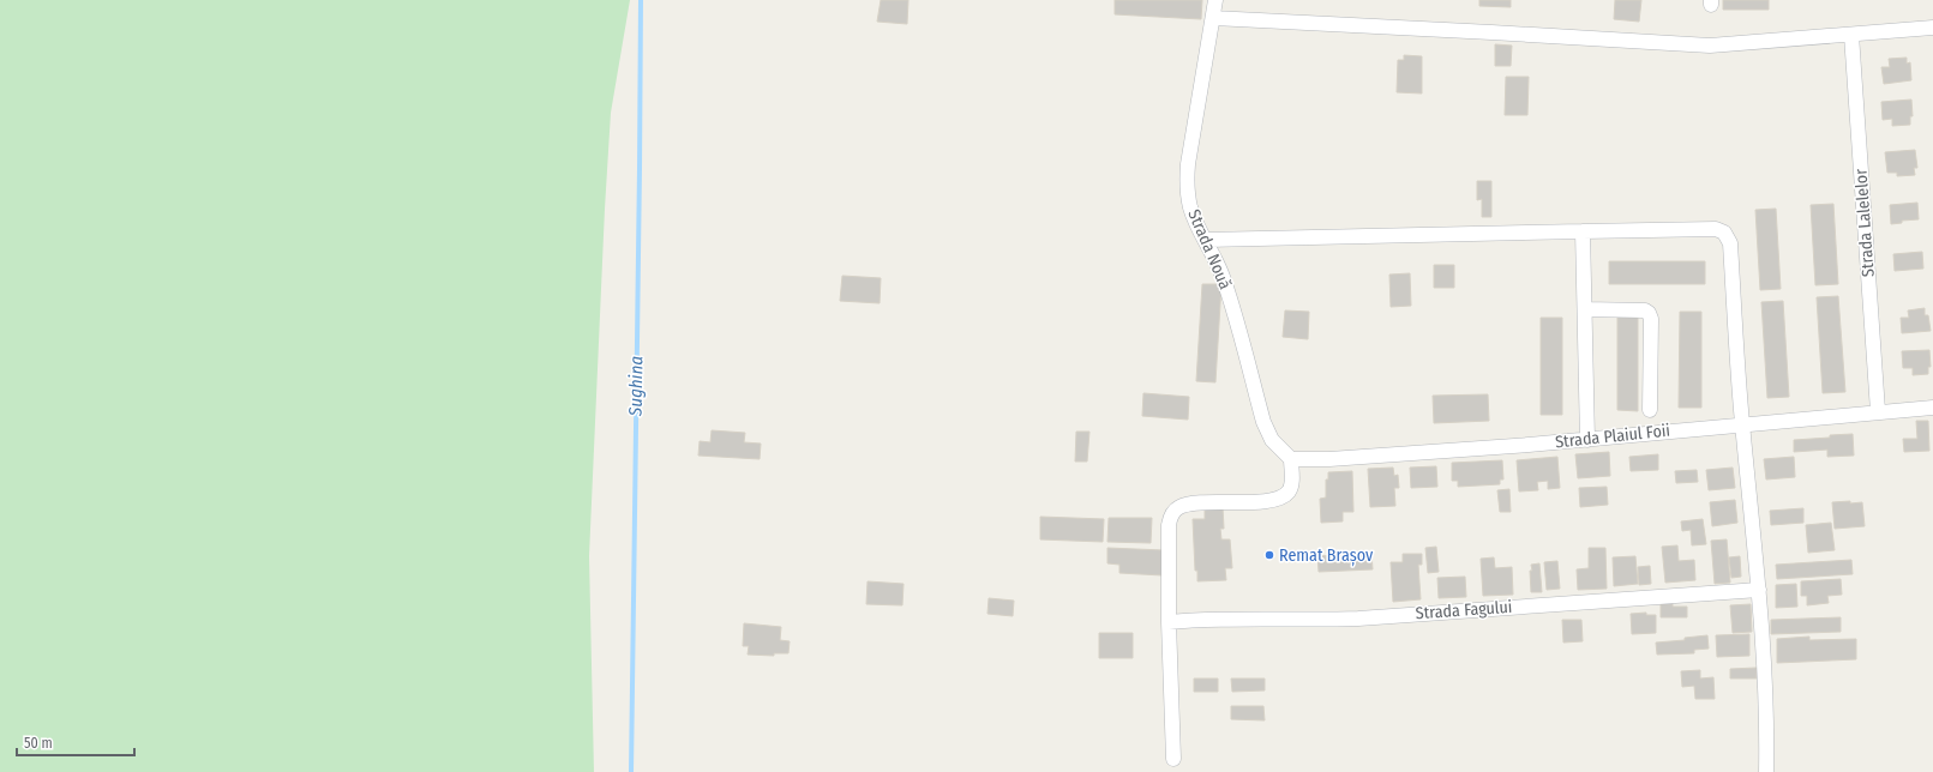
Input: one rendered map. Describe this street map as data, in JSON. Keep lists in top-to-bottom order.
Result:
{
  "streets": {
    "street": [
      "Strada Lalelelor",
      "Strada Nouă",
      "Strada Plaiul Foii",
      "Strada Fagului"
    ]
  },
  "crossings": [
    ["Strada Lalelelor", "Strada Plaiul Foii"],
    ["Strada Nouă", "Strada Plaiul Foii"]
  ],
  "water": ["Sughina"],
  "places": ["Remat Brașov"],
  "scale_bar": "50 m"
}
